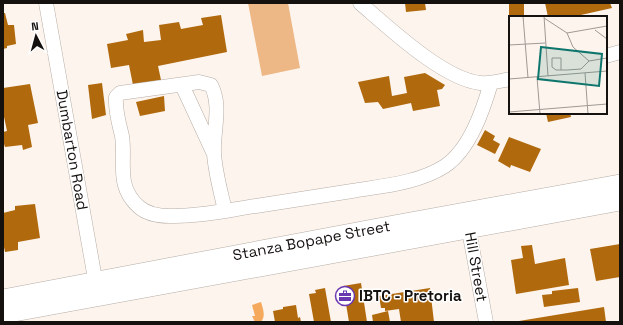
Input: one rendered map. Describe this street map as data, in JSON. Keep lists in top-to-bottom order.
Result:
{
  "streets": {
    "main road": ["Stanza Bopape Street"],
    "street": ["Dumbarton Road", "Hill Street"]
  },
  "crossings": [
    ["Dumbarton Road", "Stanza Bopape Street"],
    ["Stanza Bopape Street", "Hill Street"]
  ],
  "places": {
    "office": ["IBTC - Pretoria"]
  },
  "north": "top"
}
